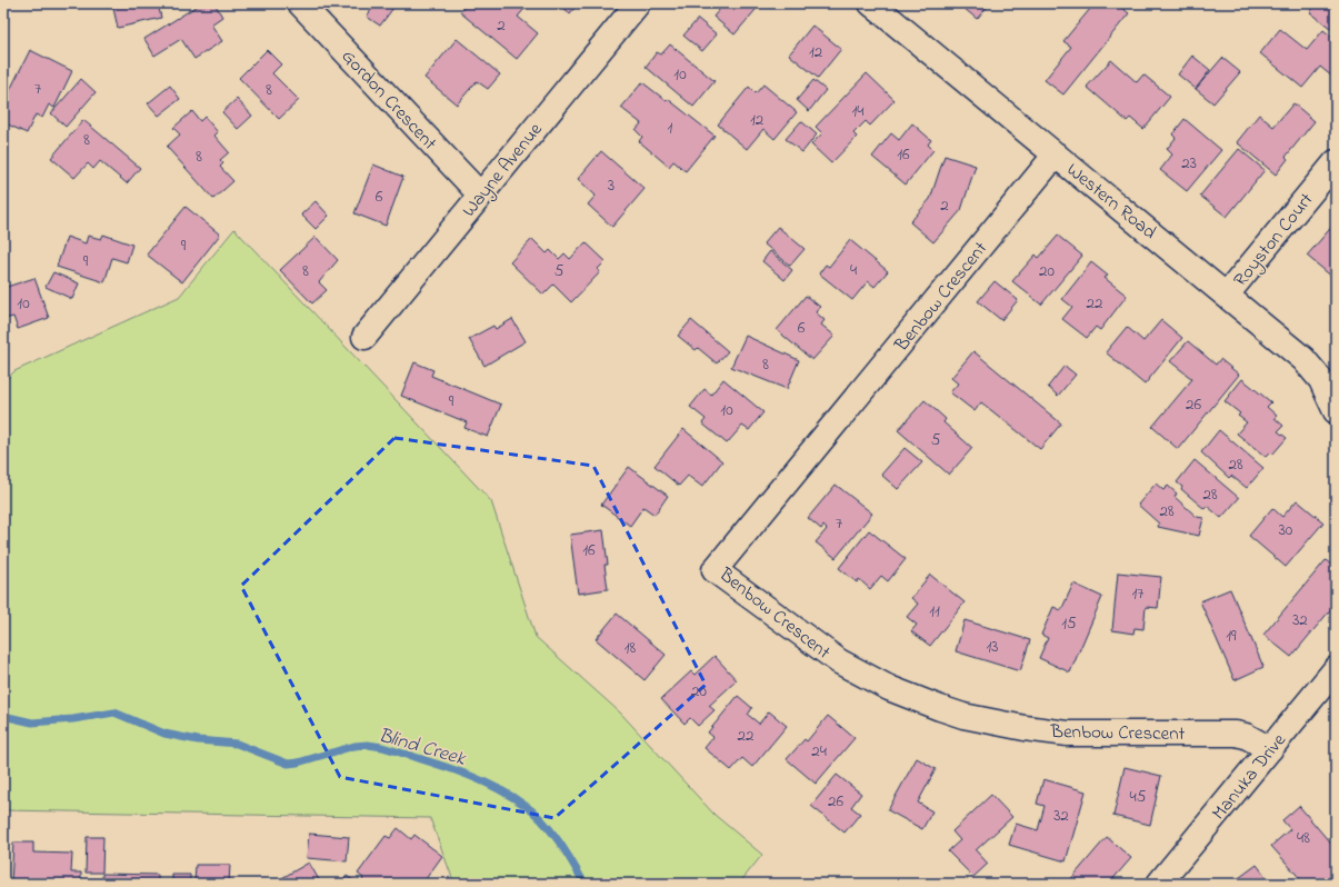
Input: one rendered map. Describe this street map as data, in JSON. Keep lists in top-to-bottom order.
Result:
{
  "streets": {
    "street": [
      "Gordon Crescent",
      "Wayne Avenue",
      "Western Road",
      "Royston Court",
      "Benbow Crescent",
      "Manuka Drive"
    ]
  },
  "crossings": [
    ["Gordon Crescent", "Wayne Avenue"],
    ["Western Road", "Royston Court"],
    ["Western Road", "Benbow Crescent"],
    ["Benbow Crescent", "Manuka Drive"]
  ],
  "water": ["Blind Creek"],
  "house_numbers": [
    "2",
    "12",
    "10",
    "7",
    "8",
    "14",
    "12",
    "1",
    "8",
    "16",
    "8",
    "23",
    "3",
    "6",
    "2",
    "9",
    "9",
    "4",
    "8",
    "5",
    "20",
    "10",
    "22",
    "6",
    "8",
    "9",
    "26",
    "10",
    "5",
    "28",
    "28",
    "28",
    "7",
    "30",
    "16",
    "17",
    "11",
    "32",
    "15",
    "19",
    "13",
    "18",
    "20",
    "22",
    "24",
    "45",
    "26",
    "32",
    "48"
  ]
}
